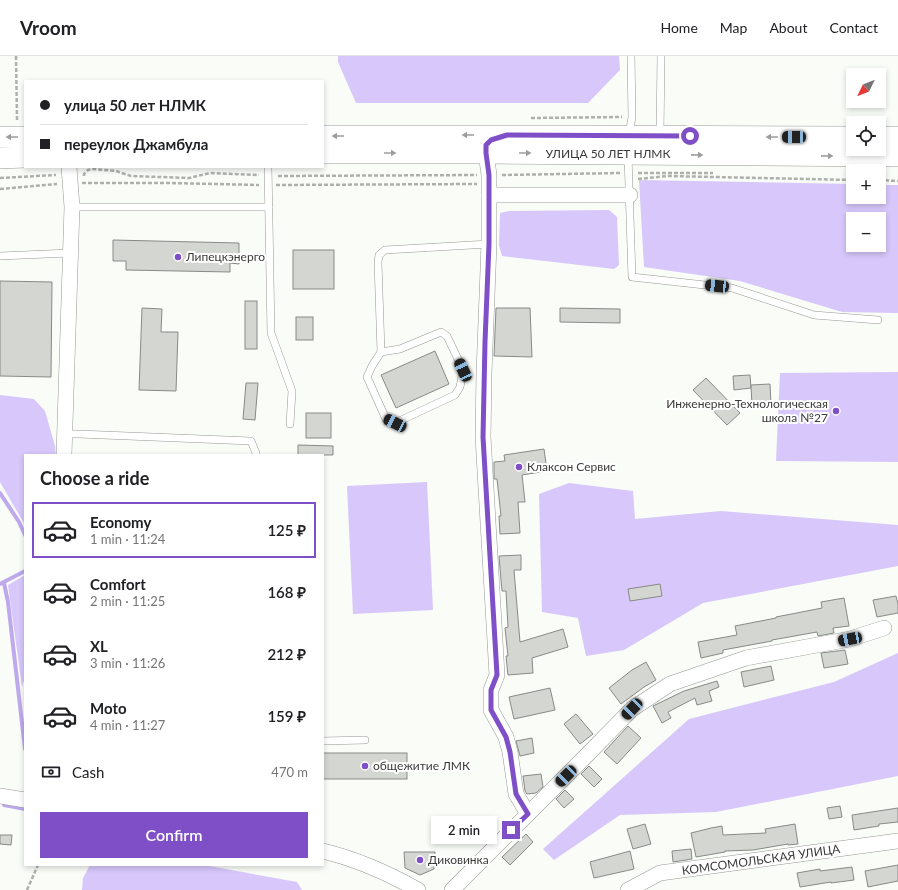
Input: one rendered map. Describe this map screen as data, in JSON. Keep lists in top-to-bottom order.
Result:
{
  "streets": {
    "main road": ["УЛИЦА 50 ЛЕТ НЛМК"],
    "street": ["КОМСОМОЛЬСКАЯ УЛИЦА"]
  },
  "places": [
    "Липецкэнерго",
    "Инженерно-Технологическая школа №27",
    "Клаксон Сервис",
    "общежитие ЛМК",
    "Диковинка"
  ],
  "north": "bottom left",
  "page": {
    "header": "Vroom",
    "nav": [
      "Home",
      "Map",
      "About",
      "Contact"
    ],
    "map_buttons": ["+", "−"],
    "banner": ["улица 50 лет НЛМК", "переулок Джамбула"],
    "heading": "Choose a ride",
    "list": [
      {
        "name": "Economy",
        "note": "1 min · 11:24",
        "value": "125 ₽"
      },
      {
        "name": "Comfort",
        "note": "2 min · 11:25",
        "value": "168 ₽"
      },
      {
        "name": "XL",
        "note": "3 min · 11:26",
        "value": "212 ₽"
      },
      {
        "name": "Moto",
        "note": "4 min · 11:27",
        "value": "159 ₽"
      }
    ],
    "pay": ["Cash", "470 m"],
    "buttons": "Confirm",
    "bubble": "2 min"
  }
}
